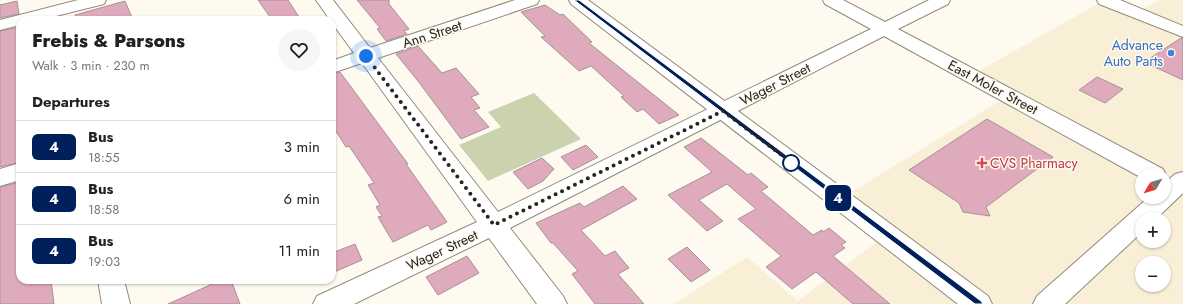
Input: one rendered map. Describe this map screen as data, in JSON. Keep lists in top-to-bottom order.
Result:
{
  "streets": {
    "street": ["Ann Street", "Wager Street", "East Moler Street"]
  },
  "crossings": [
    ["Wager Street", "East Moler Street"]
  ],
  "places": {
    "other": ["Advance Auto Parts"],
    "health": ["CVS Pharmacy"]
  },
  "lines": ["bus line 4"],
  "north": "bottom left",
  "page": {
    "on_map": "4",
    "heading": [
      ["Frebis & Parsons", "Walk · 3 min · 230 m"],
      "Departures"
    ],
    "list": [
      {
        "mark": "4",
        "name": "Bus",
        "note": "18:55",
        "value": "3 min"
      },
      {
        "mark": "4",
        "name": "Bus",
        "note": "18:58",
        "value": "6 min"
      },
      {
        "mark": "4",
        "name": "Bus",
        "note": "19:03",
        "value": "11 min"
      }
    ],
    "map_buttons": ["+", "−"]
  }
}
